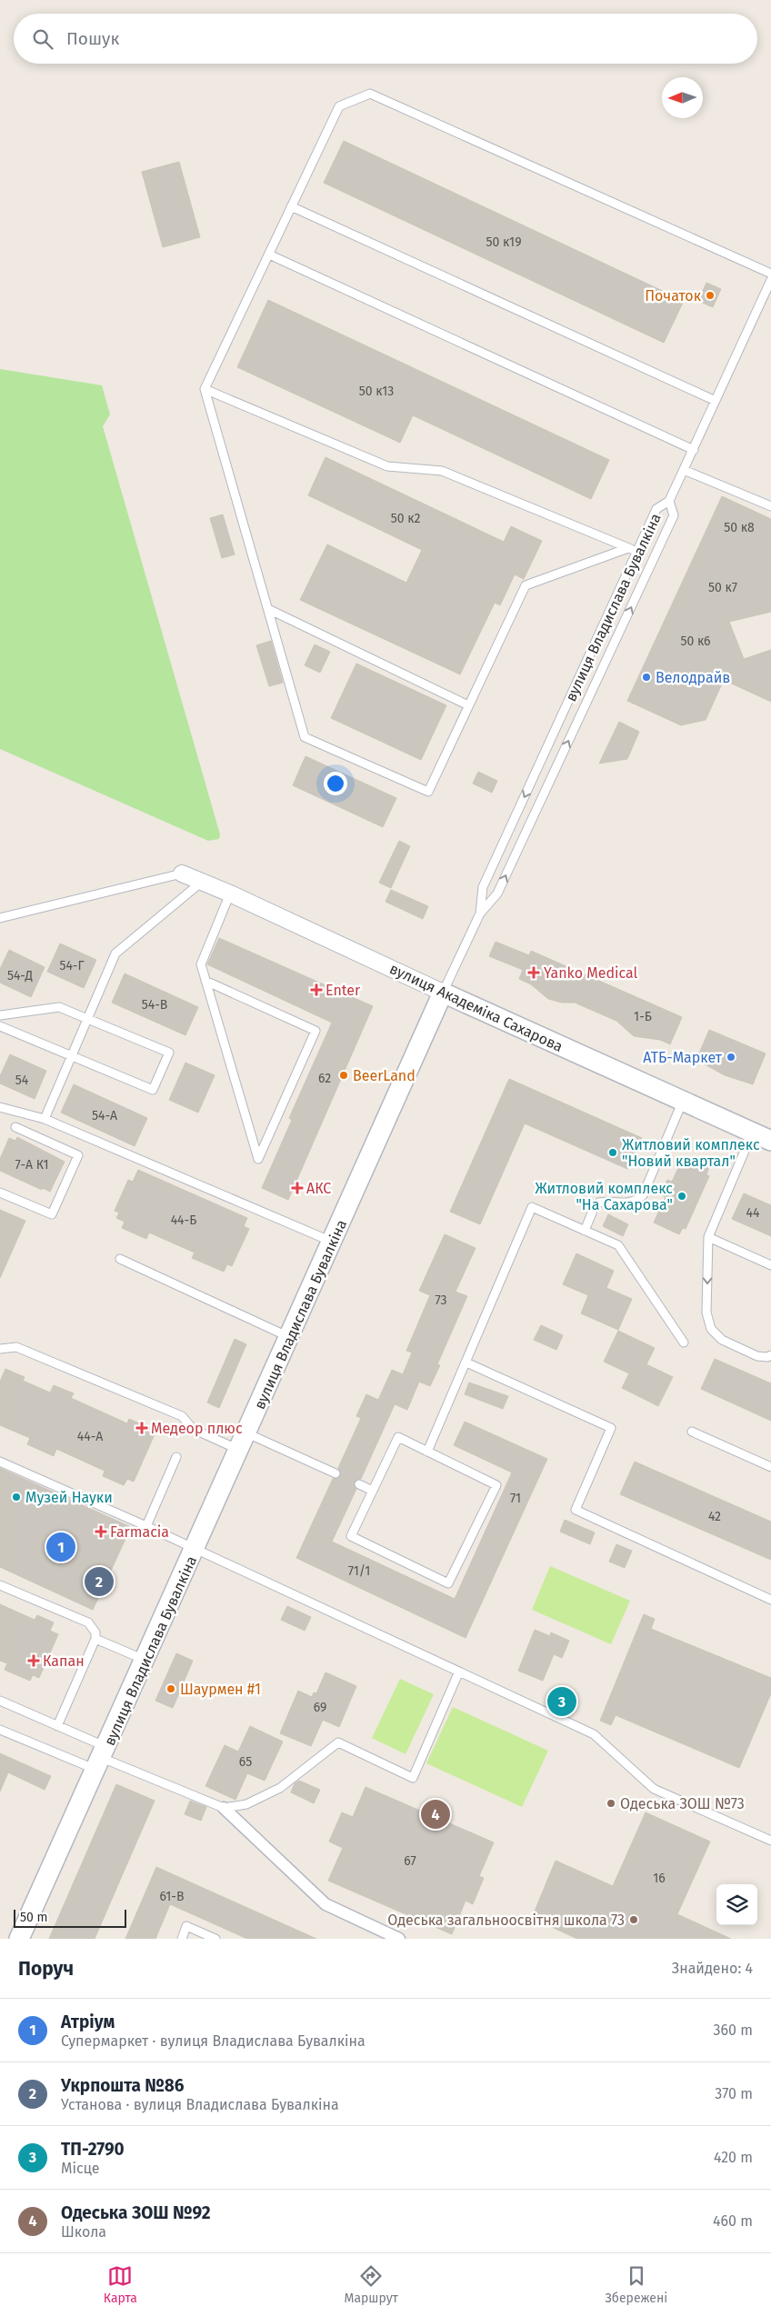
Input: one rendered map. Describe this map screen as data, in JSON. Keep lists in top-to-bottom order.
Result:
{
  "streets": {
    "street": ["вулиця Владислава Бувалкіна", "вулиця Академіка Сахарова"]
  },
  "crossings": [
    ["вулиця Владислава Бувалкіна", "вулиця Академіка Сахарова"]
  ],
  "places": {
    "other": [
      "Початок",
      "Велодрайв",
      "АТБ-Маркет",
      "BeerLand",
      "Житловий комплекс \"Новий квартал\"",
      "Житловий комплекс \"На Сахарова\"",
      "Музей Науки",
      "Шаурмен #1",
      "Одеська ЗОШ №73",
      "Одеська загальноосвітня школа 73"
    ],
    "health": [
      "Yanko Medical",
      "Enter",
      "АКС",
      "Медеор плюс",
      "Farmacia",
      "Капан"
    ]
  },
  "house_numbers": [
    "50 к19",
    "50 к13",
    "50 к2",
    "50 к8",
    "50 к7",
    "50 к6",
    "54-Г",
    "54-Д",
    "54-В",
    "1-Б",
    "62",
    "54",
    "54-А",
    "7-А К1",
    "44",
    "44-Б",
    "73",
    "44-А",
    "71",
    "42",
    "71/1",
    "69",
    "65",
    "67",
    "16",
    "61-В"
  ],
  "scale_bar": "50 m",
  "north": "left",
  "page": {
    "search": "Пошук",
    "pins": [
      "1",
      "2",
      "3",
      "4"
    ],
    "scale": "50 m",
    "heading": ["Поруч", "Знайдено: 4"],
    "list": [
      {
        "mark": "1",
        "name": "Атріум",
        "note": "Супермаркет · вулиця Владислава Бувалкіна",
        "value": "360 m"
      },
      {
        "mark": "2",
        "name": "Укрпошта №86",
        "note": "Установа · вулиця Владислава Бувалкіна",
        "value": "370 m"
      },
      {
        "mark": "3",
        "name": "ТП-2790",
        "note": "Місце",
        "value": "420 m"
      },
      {
        "mark": "4",
        "name": "Одеська ЗОШ №92",
        "note": "Школа",
        "value": "460 m"
      }
    ],
    "nav": ["Карта", "Маршрут", "Збережені"]
  }
}
